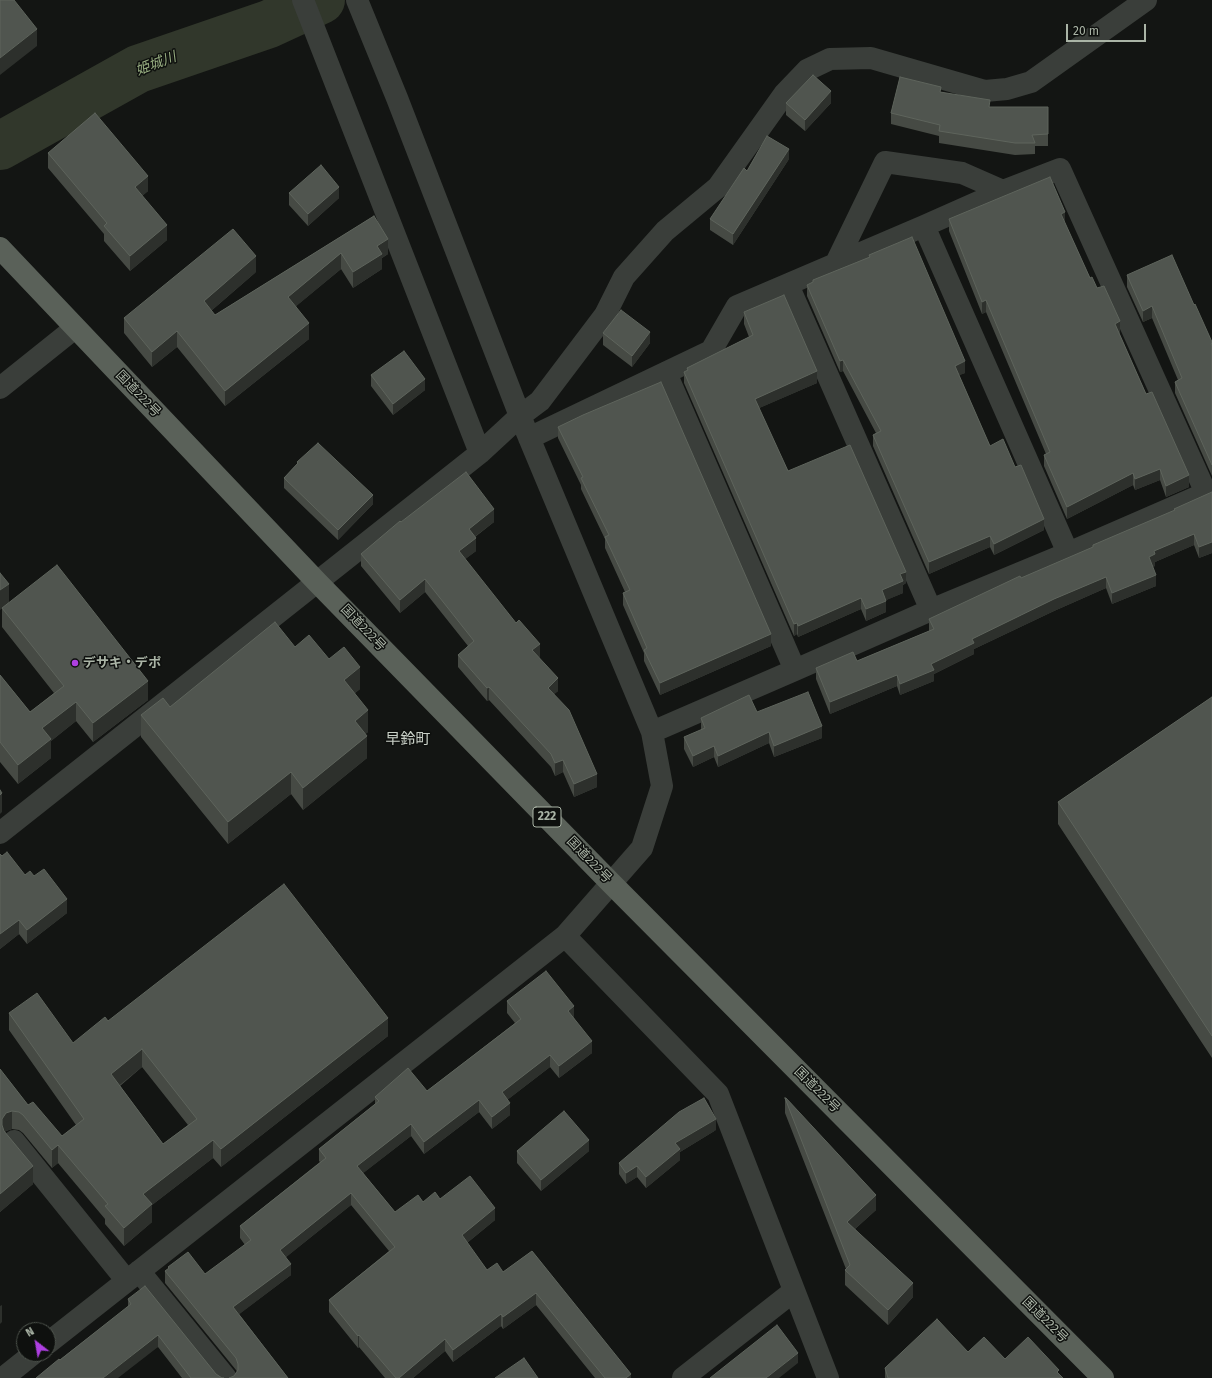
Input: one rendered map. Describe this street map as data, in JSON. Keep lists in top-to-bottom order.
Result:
{
  "streets": {
    "highway": ["国道222号", "222"]
  },
  "districts": ["早鈴町"],
  "water": ["姫城川"],
  "places": ["デサキ・デポ"],
  "scale_bar": "20 m",
  "north": "top left"
}
